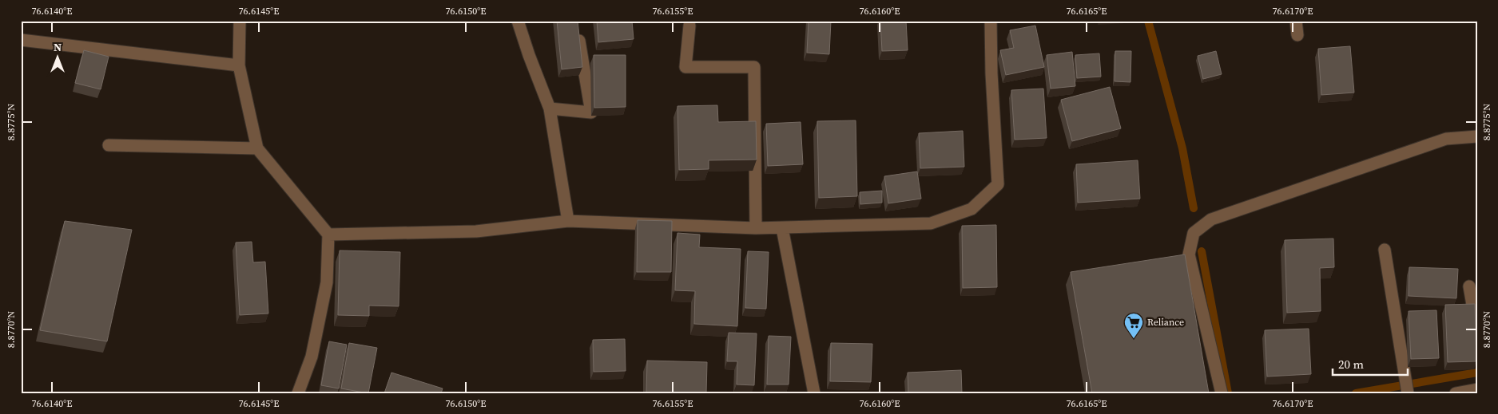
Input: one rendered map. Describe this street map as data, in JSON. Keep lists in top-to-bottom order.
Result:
{
  "places": {
    "supermarket": ["Reliance"]
  },
  "scale_bar": "20 m",
  "north": "top",
  "coordinates": [
    "76.6140°E",
    "76.6145°E",
    "76.6150°E",
    "76.6155°E",
    "76.6160°E",
    "76.6165°E",
    "76.6170°E",
    "8.8775°N",
    "8.8770°N"
  ]
}
